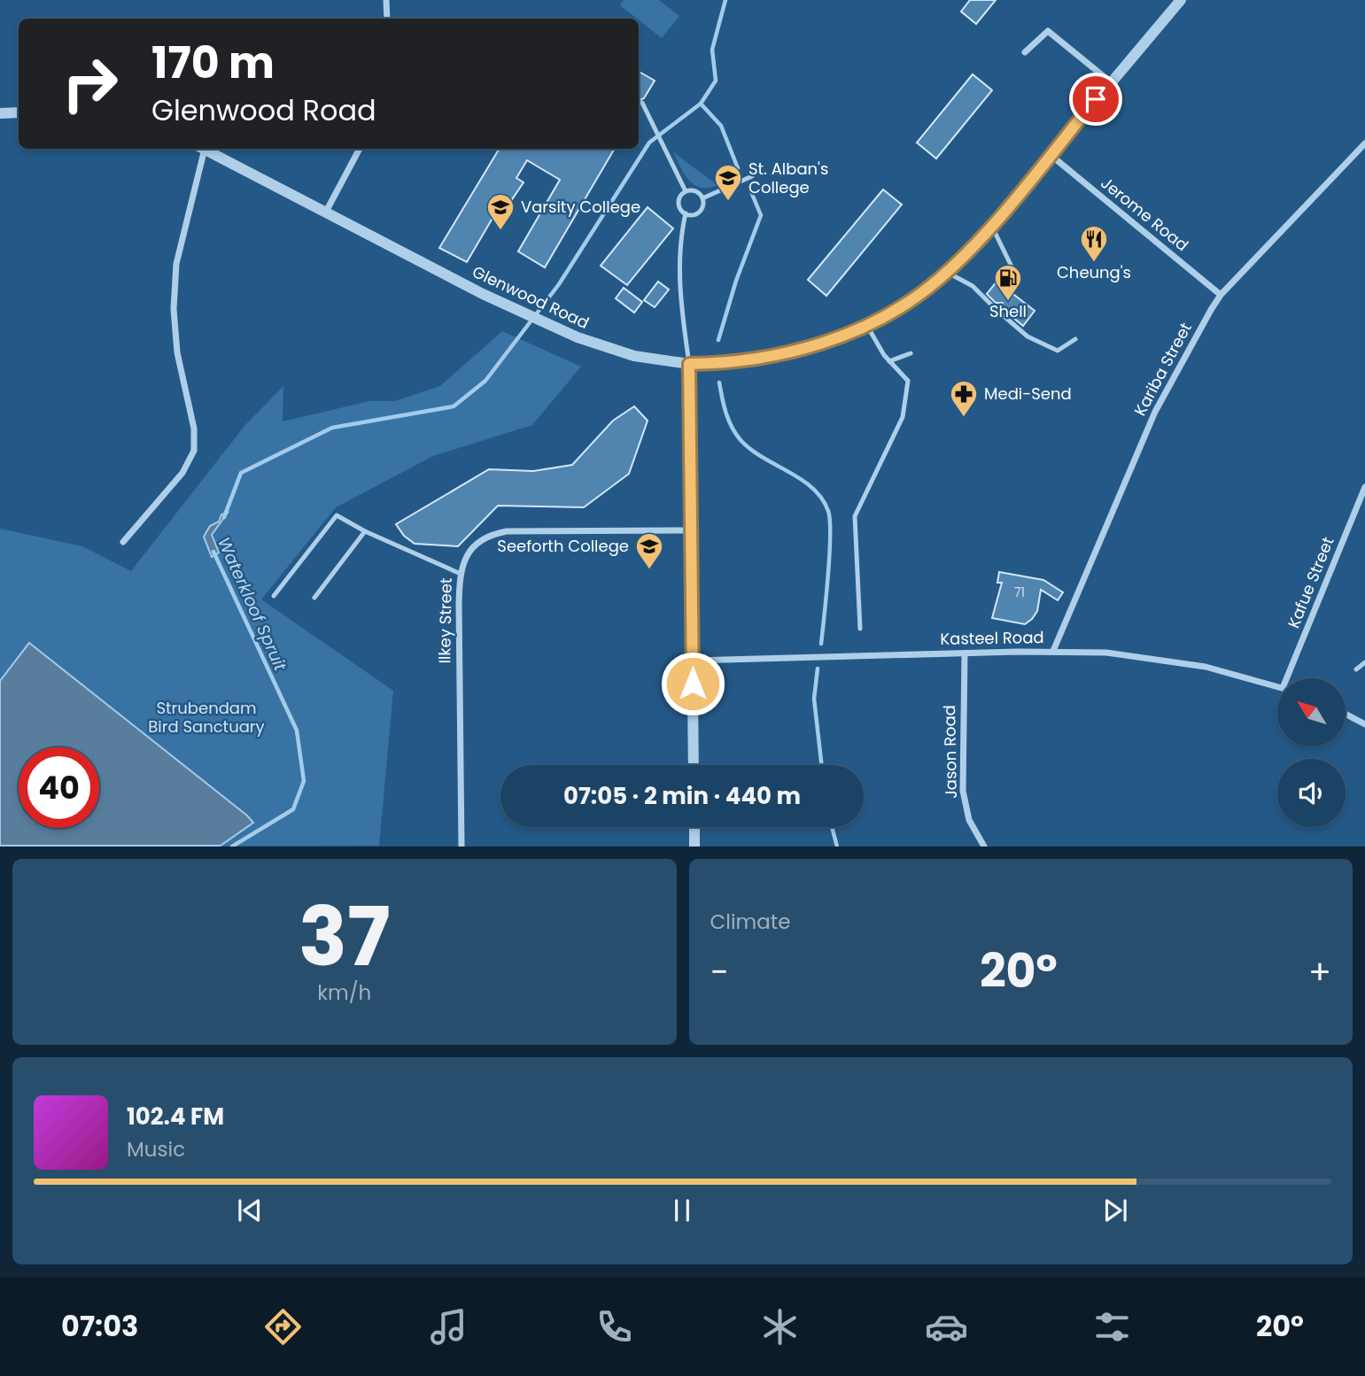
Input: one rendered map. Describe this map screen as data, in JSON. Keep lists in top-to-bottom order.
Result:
{
  "streets": {
    "street": [
      "Jerome Road",
      "Glenwood Road",
      "Kariba Street",
      "Kafue Street",
      "Ilkey Street",
      "Kasteel Road",
      "Jason Road"
    ]
  },
  "crossings": [
    ["Jerome Road", "Glenwood Road"],
    ["Jerome Road", "Kariba Street"],
    ["Kariba Street", "Kasteel Road"],
    ["Kasteel Road", "Jason Road"]
  ],
  "water": ["Waterkloof Spruit"],
  "parks": ["Strubendam Bird Sanctuary"],
  "places": {
    "school or university": ["St. Alban's College", "Varsity College", "Seeforth College"],
    "restaurant": ["Cheung's"],
    "fuel station": ["Shell"],
    "pharmacy": ["Medi-Send"]
  },
  "house_numbers": ["71"],
  "north": "top left",
  "page": {
    "turn": ["170 m", "Glenwood Road"],
    "limit": "40",
    "trip": "07:05 · 2 min · 440 m",
    "tile": [
      ["37", "km/h"],
      "Climate"
    ],
    "heat": ["−", "20°", "+"],
    "song": ["102.4 FM", "Music"],
    "tabs": ["07:03", "20°"]
  }
}
